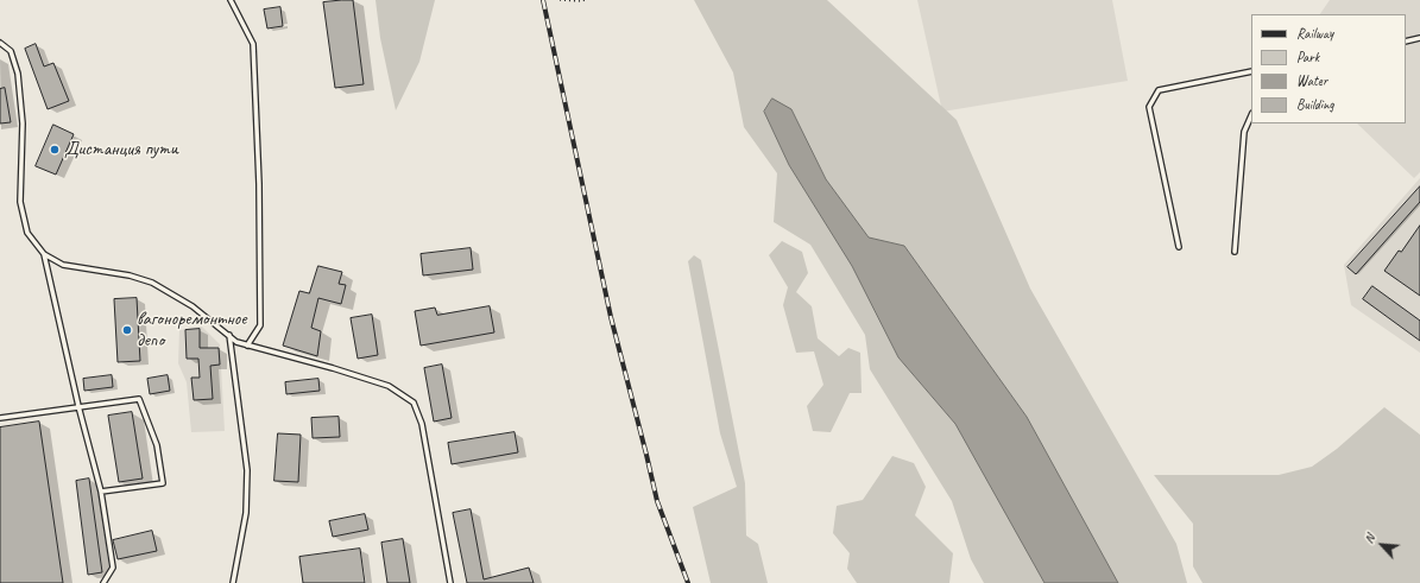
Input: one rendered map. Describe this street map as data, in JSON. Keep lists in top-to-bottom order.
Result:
{
  "places": ["Дистанция пути", "вагоноремонтное депо"],
  "legend": [
    "Railway",
    "Park",
    "Water",
    "Building"
  ],
  "north": "top left"
}
